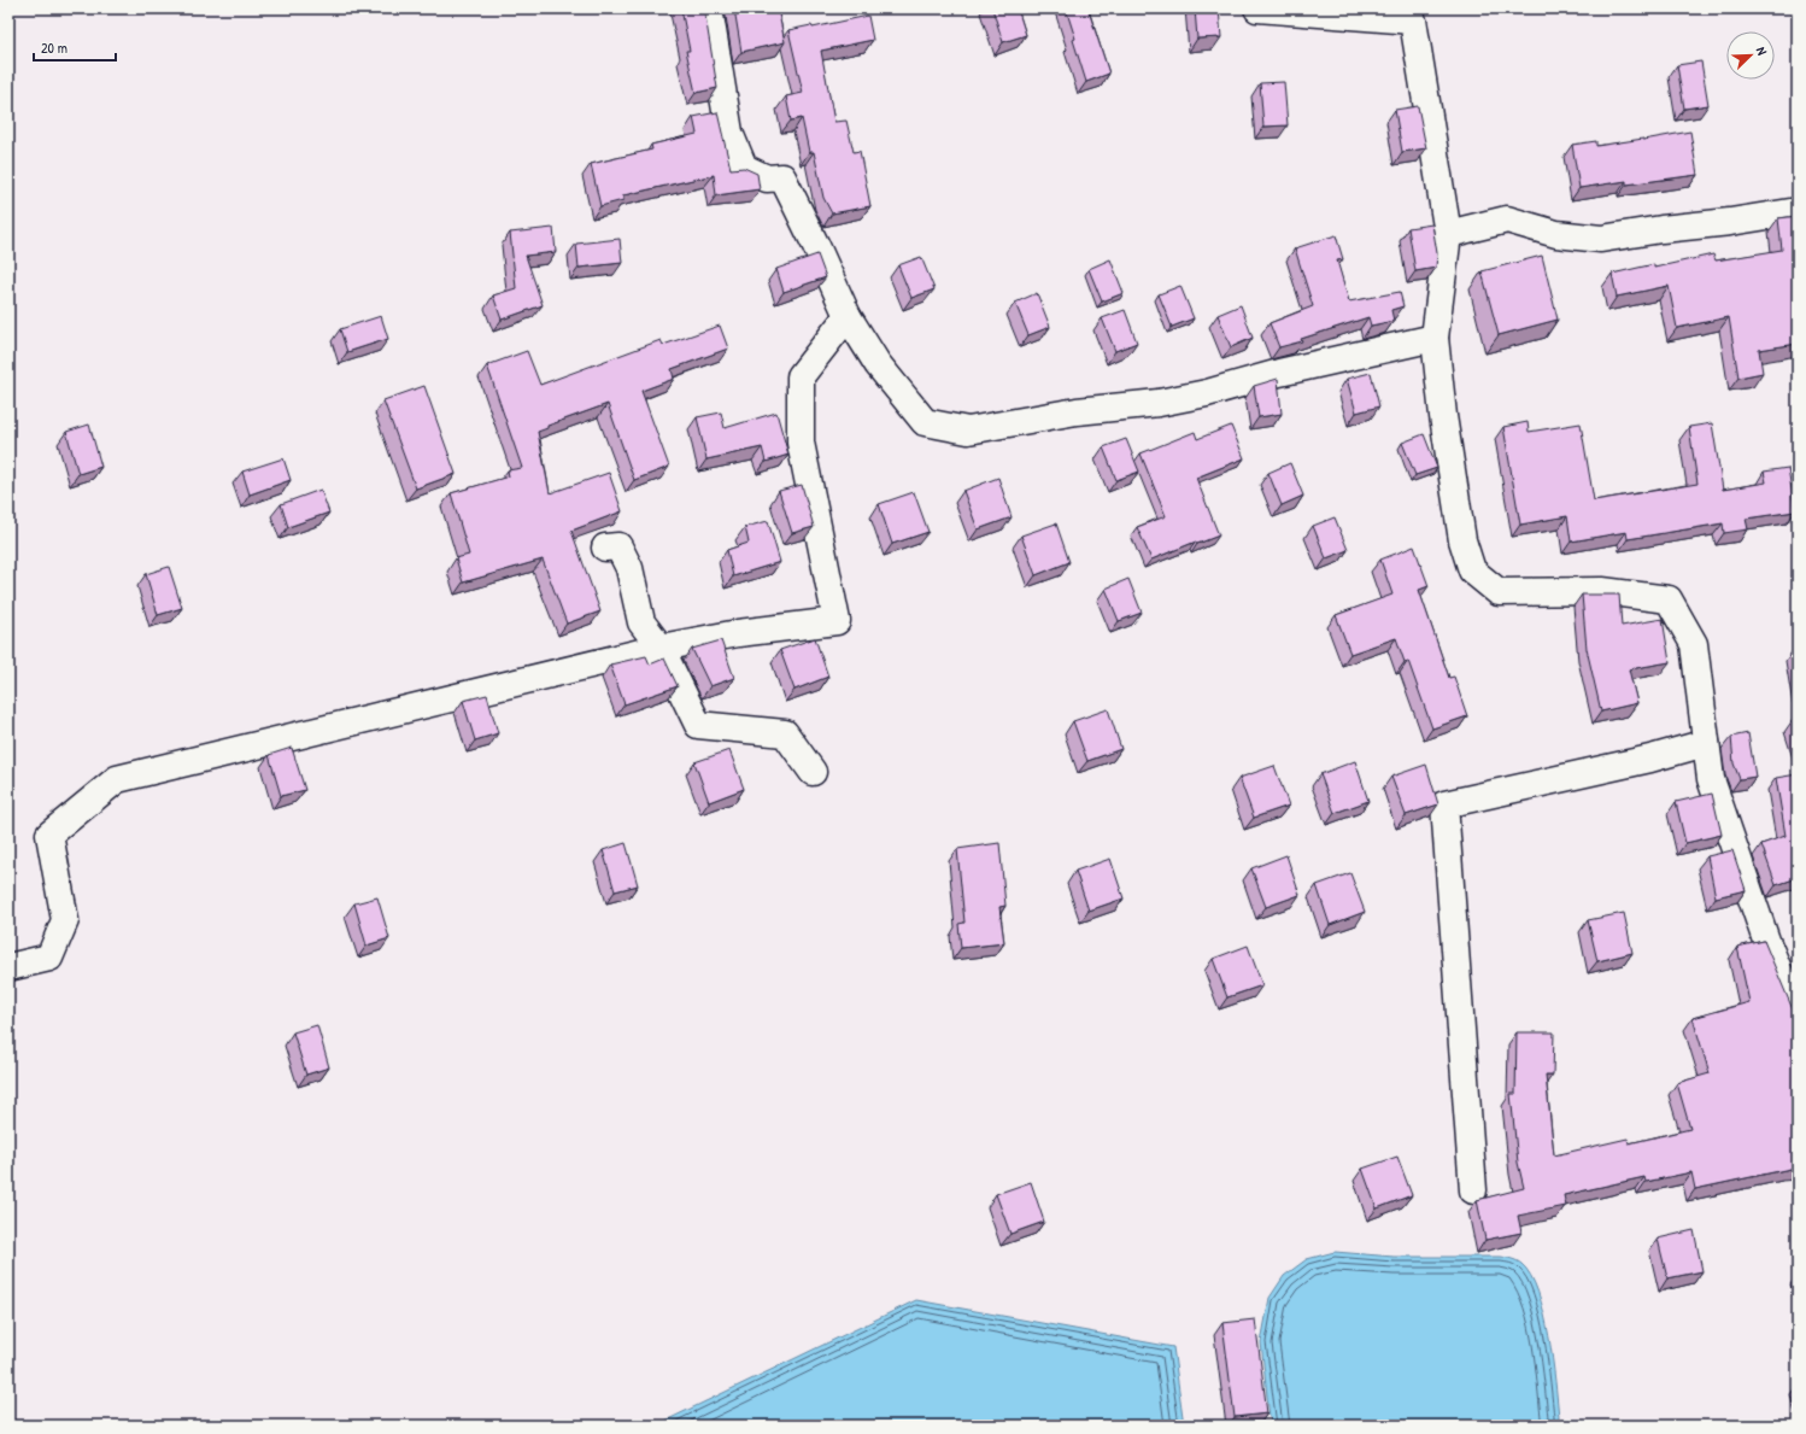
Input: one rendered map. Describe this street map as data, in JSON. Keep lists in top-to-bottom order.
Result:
{
  "scale_bar": "20 m",
  "north": "top right"
}
